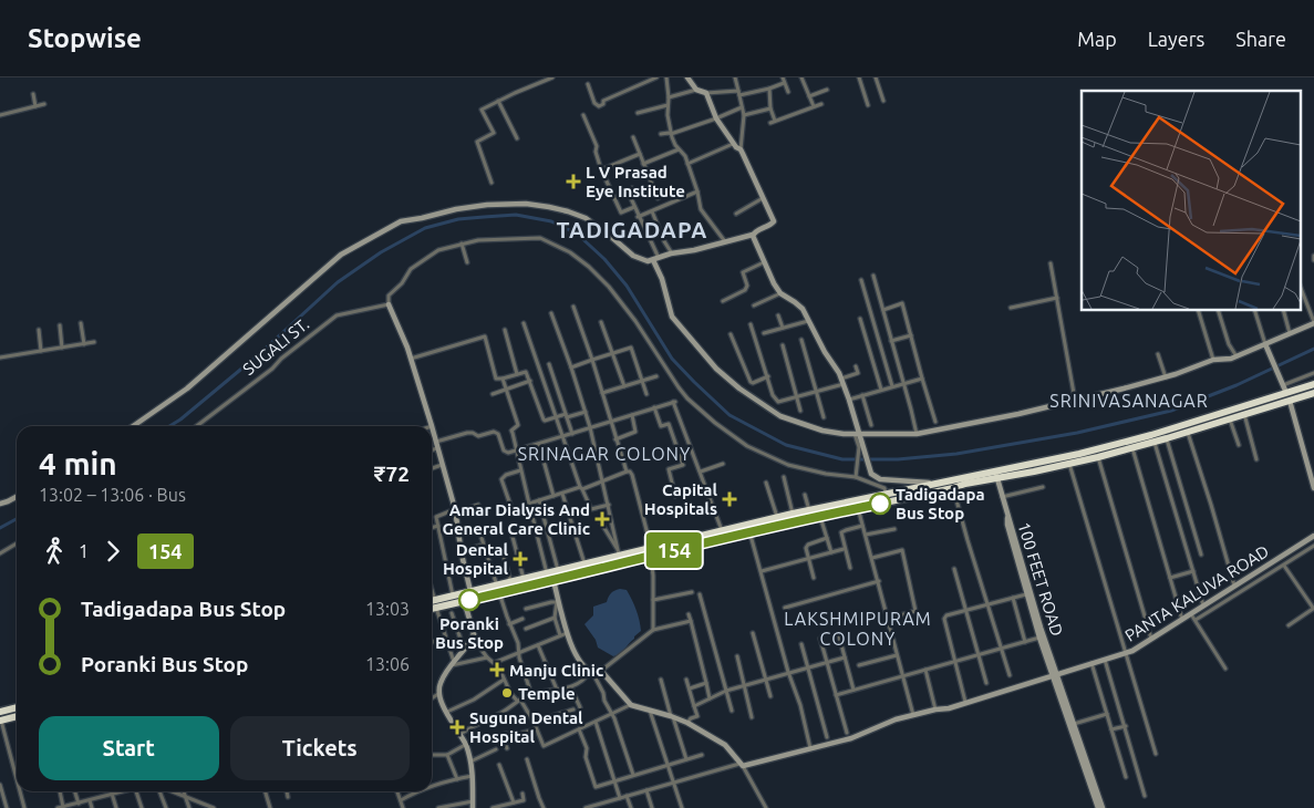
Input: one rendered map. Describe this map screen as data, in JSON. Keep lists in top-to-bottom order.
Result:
{
  "streets": {
    "street": ["SUGALI ST.", "100 FEET ROAD", "PANTA KALUVA ROAD"]
  },
  "crossings": [
    ["100 FEET ROAD", "PANTA KALUVA ROAD"]
  ],
  "districts": [
    "TADIGADAPA",
    "SRINIVASANAGAR",
    "SRINAGAR COLONY",
    "LAKSHMIPURAM COLONY"
  ],
  "places": {
    "health": [
      "L V Prasad Eye Institute",
      "Capital Hospitals",
      "Amar Dialysis And General Care Clinic",
      "Dental Hospital",
      "Manju Clinic",
      "Suguna Dental Hospital"
    ],
    "other": ["Tadigadapa Bus Stop", "Poranki Bus Stop", "Temple"]
  },
  "lines": ["bus line 154"],
  "page": {
    "header": "Stopwise",
    "nav": ["Map", "Layers", "Share"],
    "on_map": "154",
    "heading": ["4 min", "13:02 – 13:06 · Bus", "₹72"],
    "legs": ["1", "154"],
    "list": [
      {
        "name": "Tadigadapa Bus Stop",
        "value": "13:03"
      },
      {
        "name": "Poranki Bus Stop",
        "value": "13:06"
      }
    ],
    "buttons": ["Start", "Tickets"]
  }
}
